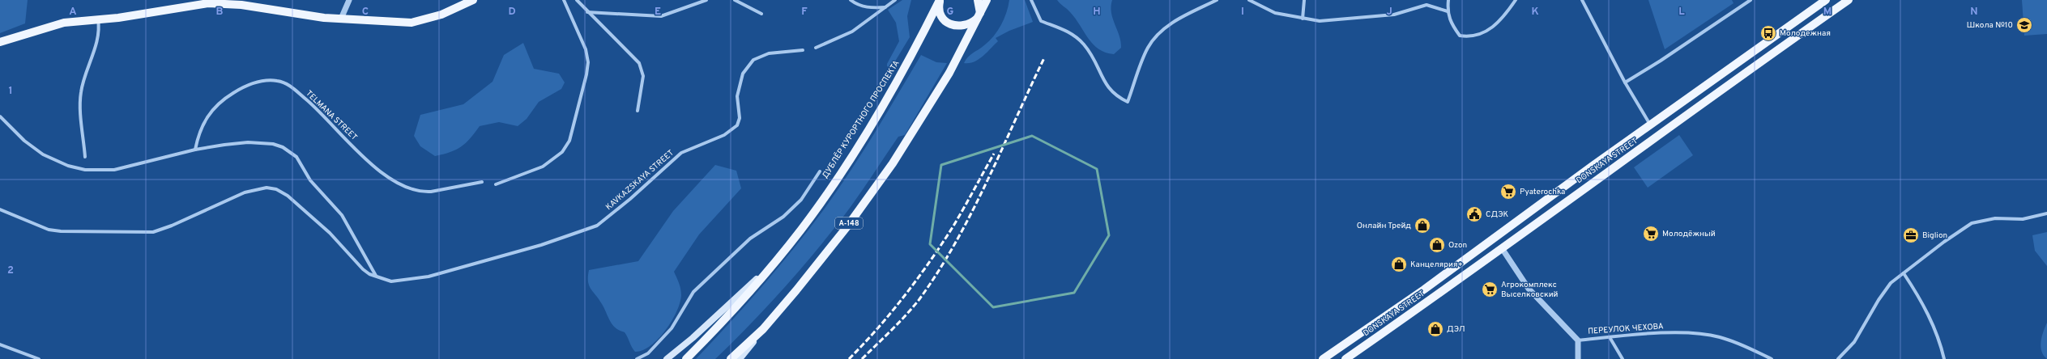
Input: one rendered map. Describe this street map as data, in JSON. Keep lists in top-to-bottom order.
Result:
{
  "streets": {
    "main road": ["ДУБЛЁР КУРОРТНОГО ПРОСПЕКТА", "DONSKAYA STREET", "А-148"],
    "street": ["TELMANA STREET", "KAVKAZSKAYA STREET", "ПЕРЕУЛОК ЧЕХОВА"]
  },
  "crossings": [
    ["DONSKAYA STREET", "ПЕРЕУЛОК ЧЕХОВА"]
  ],
  "places": {
    "school or university": ["Школа №10"],
    "bus stop": ["Молодежная"],
    "supermarket": ["Pyaterochka", "Молодёжный", "Агрокомплекс Выселковский"],
    "public building": ["СДЭК"],
    "shop": [
      "Онлайн Трейд",
      "Ozon",
      "Канцелярия+",
      "ДЭЛ"
    ],
    "office": ["Biglion"]
  },
  "grid": {
    "columns": [
      "A",
      "B",
      "C",
      "D",
      "E",
      "F",
      "G",
      "H",
      "I",
      "J",
      "K",
      "L",
      "M",
      "N"
    ],
    "rows": ["1", "2"]
  }
}
